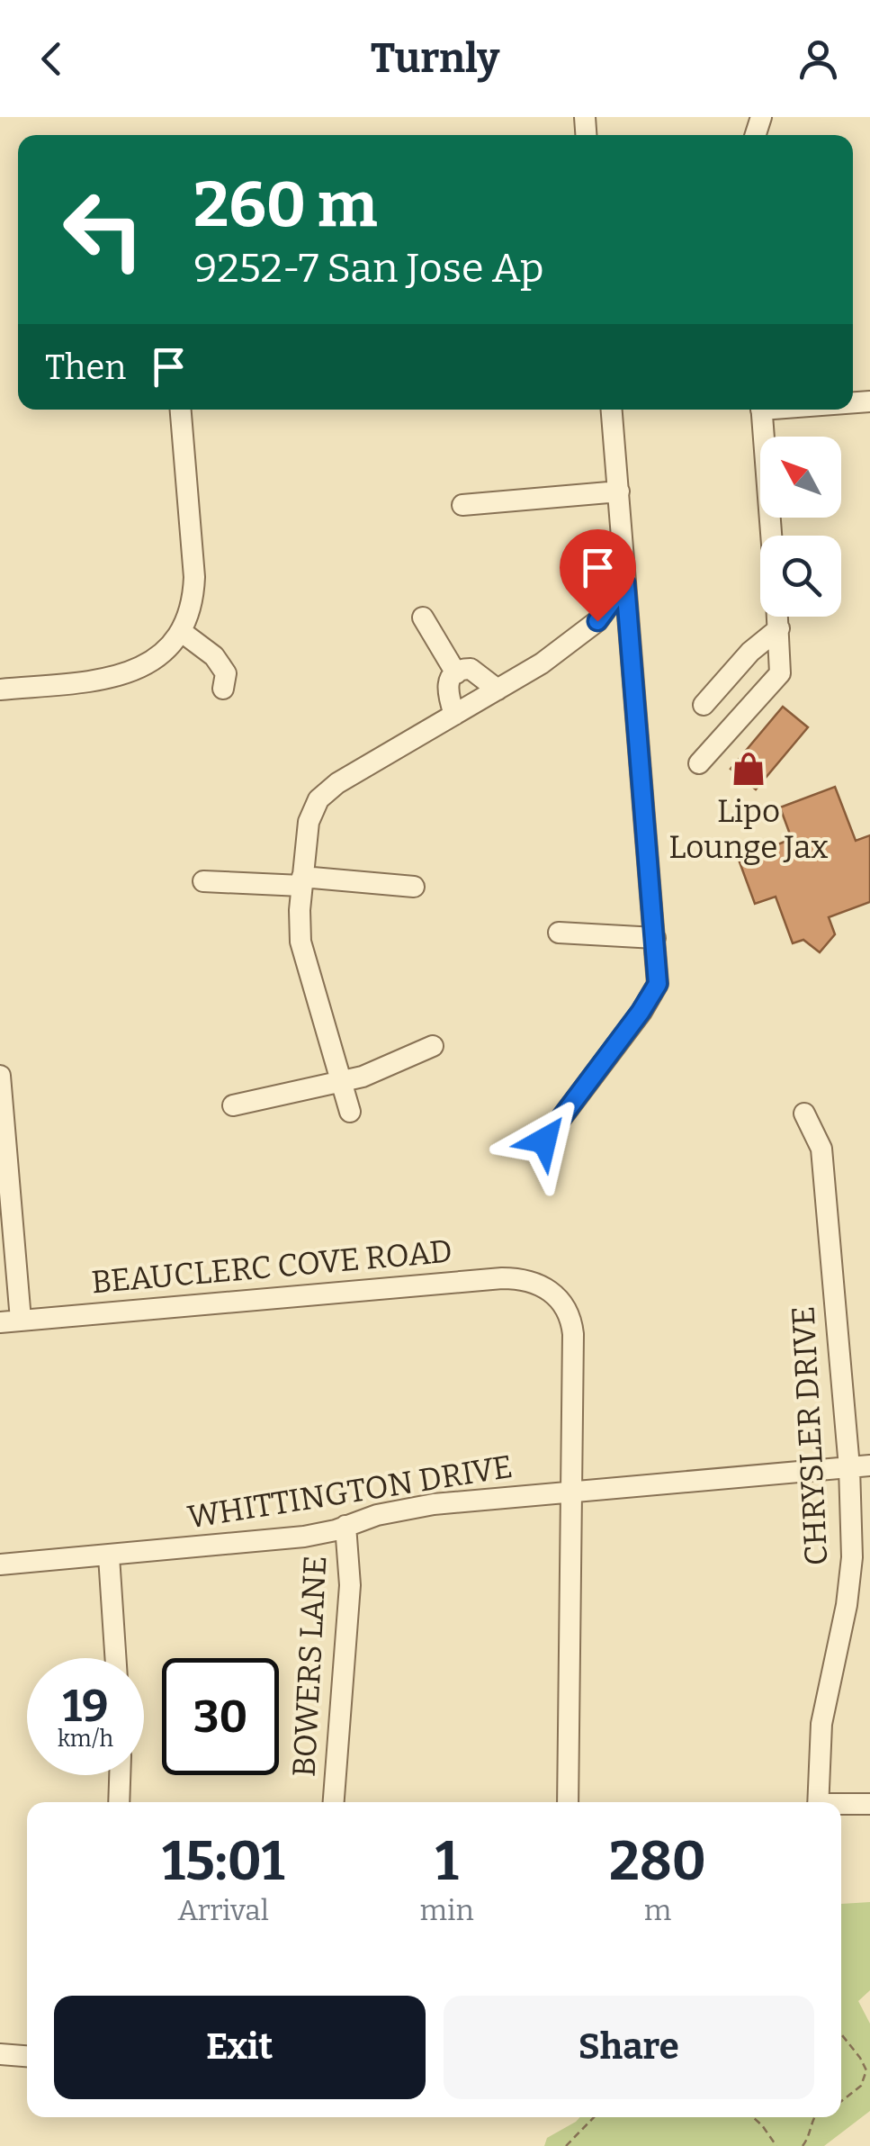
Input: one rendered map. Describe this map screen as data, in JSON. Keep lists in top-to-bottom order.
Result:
{
  "streets": {
    "street": [
      "BEAUCLERC COVE ROAD",
      "CHRYSLER DRIVE",
      "WHITTINGTON DRIVE",
      "BOWERS LANE"
    ]
  },
  "crossings": [
    ["BEAUCLERC COVE ROAD", "WHITTINGTON DRIVE"],
    ["CHRYSLER DRIVE", "WHITTINGTON DRIVE"],
    ["WHITTINGTON DRIVE", "BOWERS LANE"]
  ],
  "places": {
    "shop": ["Lipo Lounge Jax"]
  },
  "north": "top left",
  "page": {
    "header": "Turnly",
    "turn": ["260 m", "9252-7 San Jose Ap"],
    "then": "Then",
    "speed": "19 km/h",
    "limit": "30",
    "eta": [
      "15:01",
      "Arrival",
      "1",
      "min",
      "280",
      "m"
    ],
    "buttons": ["Exit", "Share"]
  }
}
